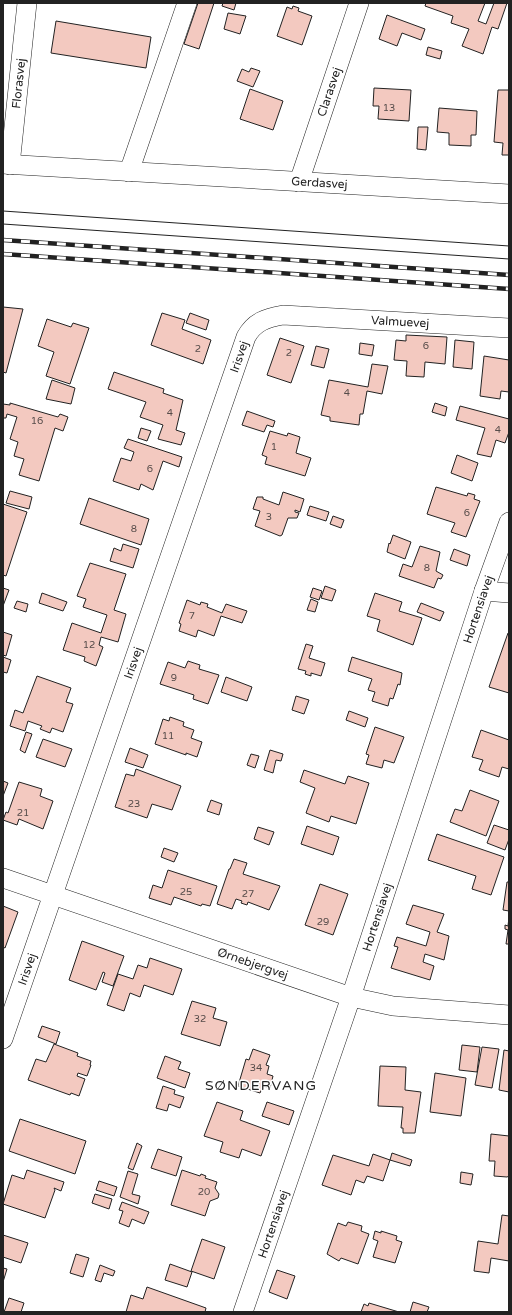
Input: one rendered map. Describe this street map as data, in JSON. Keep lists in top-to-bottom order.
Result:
{
  "streets": {
    "street": [
      "Florasvej",
      "Clarasvej",
      "Gerdasvej",
      "Valmuevej",
      "Irisvej",
      "Hortensiavej",
      "Ørnebjergvej"
    ]
  },
  "crossings": [
    ["Florasvej", "Gerdasvej"],
    ["Clarasvej", "Gerdasvej"],
    ["Valmuevej", "Irisvej"],
    ["Irisvej", "Ørnebjergvej"],
    ["Hortensiavej", "Ørnebjergvej"]
  ],
  "districts": ["SØNDERVANG"],
  "house_numbers": [
    "13",
    "6",
    "2",
    "2",
    "4",
    "4",
    "16",
    "4",
    "1",
    "6",
    "6",
    "3",
    "8",
    "8",
    "7",
    "12",
    "9",
    "11",
    "23",
    "21",
    "25",
    "27",
    "29",
    "32",
    "34",
    "20"
  ]
}
